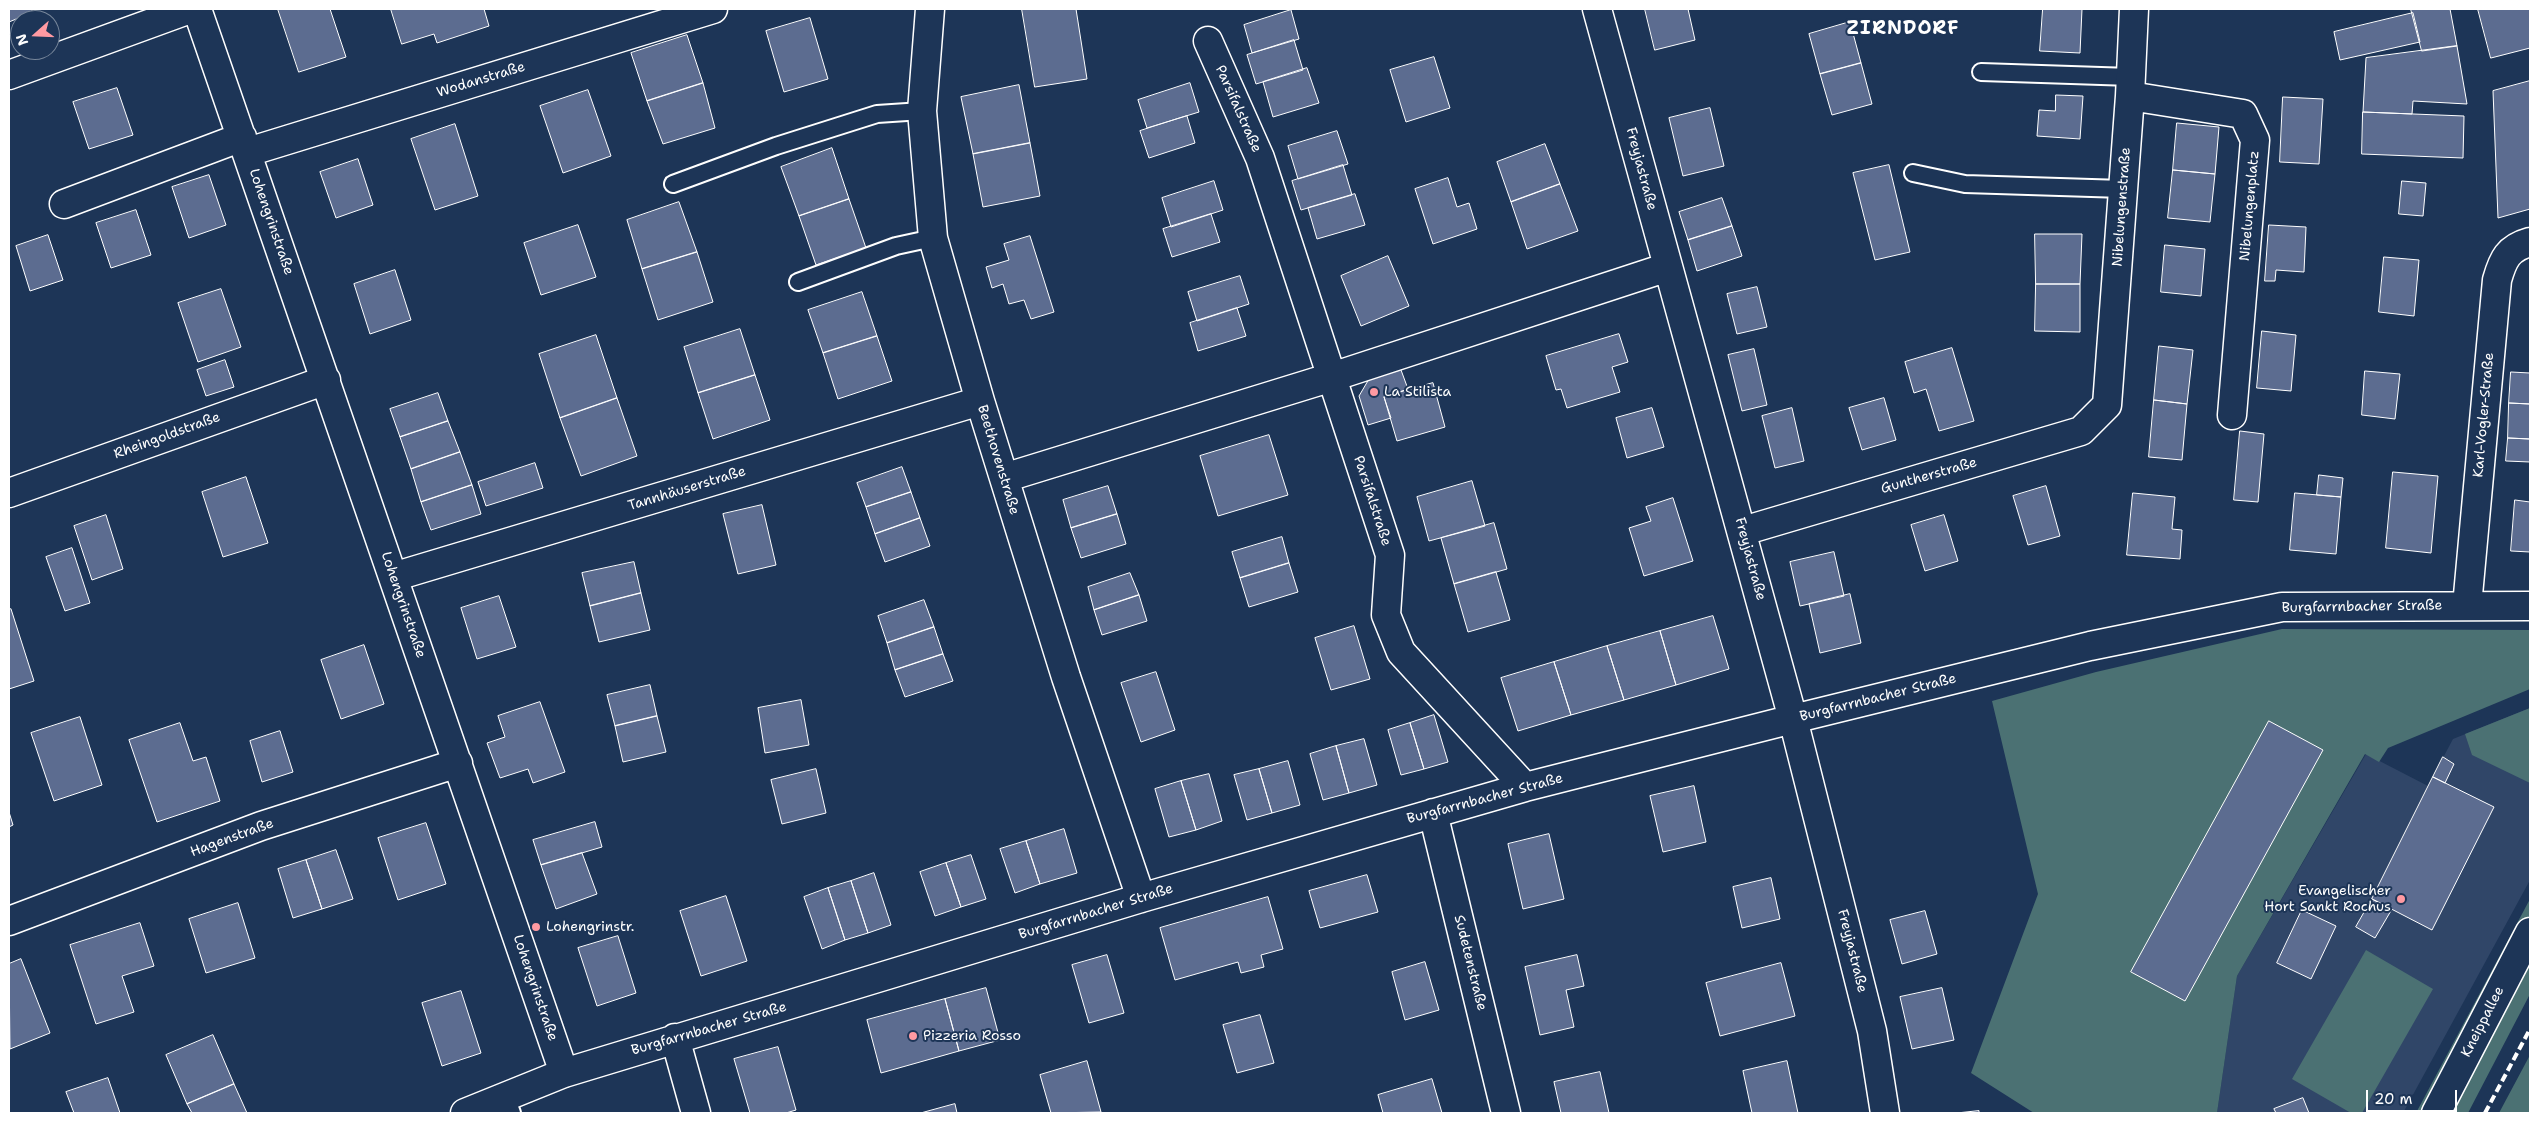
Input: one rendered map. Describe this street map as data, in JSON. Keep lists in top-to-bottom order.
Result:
{
  "streets": {
    "street": [
      "Wodanstraße",
      "Parsifalstraße",
      "Freyjastraße",
      "Nibelungenplatz",
      "Nibelungenstraße",
      "Lohengrinstraße",
      "Karl-Vogler-Straße",
      "Rheingoldstraße",
      "Beethovenstraße",
      "Guntherstraße",
      "Tannhäuserstraße",
      "Burgfarrnbacher Straße",
      "Hagenstraße",
      "Sudetenstraße",
      "Kneippallee"
    ]
  },
  "crossings": [
    ["Wodanstraße", "Lohengrinstraße"],
    ["Parsifalstraße", "Burgfarrnbacher Straße"],
    ["Freyjastraße", "Guntherstraße"],
    ["Freyjastraße", "Burgfarrnbacher Straße"],
    ["Nibelungenplatz", "Nibelungenstraße"],
    ["Nibelungenstraße", "Guntherstraße"],
    ["Lohengrinstraße", "Rheingoldstraße"],
    ["Lohengrinstraße", "Tannhäuserstraße"],
    ["Lohengrinstraße", "Burgfarrnbacher Straße"],
    ["Lohengrinstraße", "Hagenstraße"],
    ["Karl-Vogler-Straße", "Burgfarrnbacher Straße"],
    ["Beethovenstraße", "Tannhäuserstraße"],
    ["Beethovenstraße", "Burgfarrnbacher Straße"],
    ["Burgfarrnbacher Straße", "Sudetenstraße"]
  ],
  "districts": ["ZIRNDORF"],
  "places": [
    "La Stilista",
    "Evangelischer Hort Sankt Rochus",
    "Lohengrinstr.",
    "Pizzeria Rosso"
  ],
  "scale_bar": "20 m",
  "north": "left"
}
